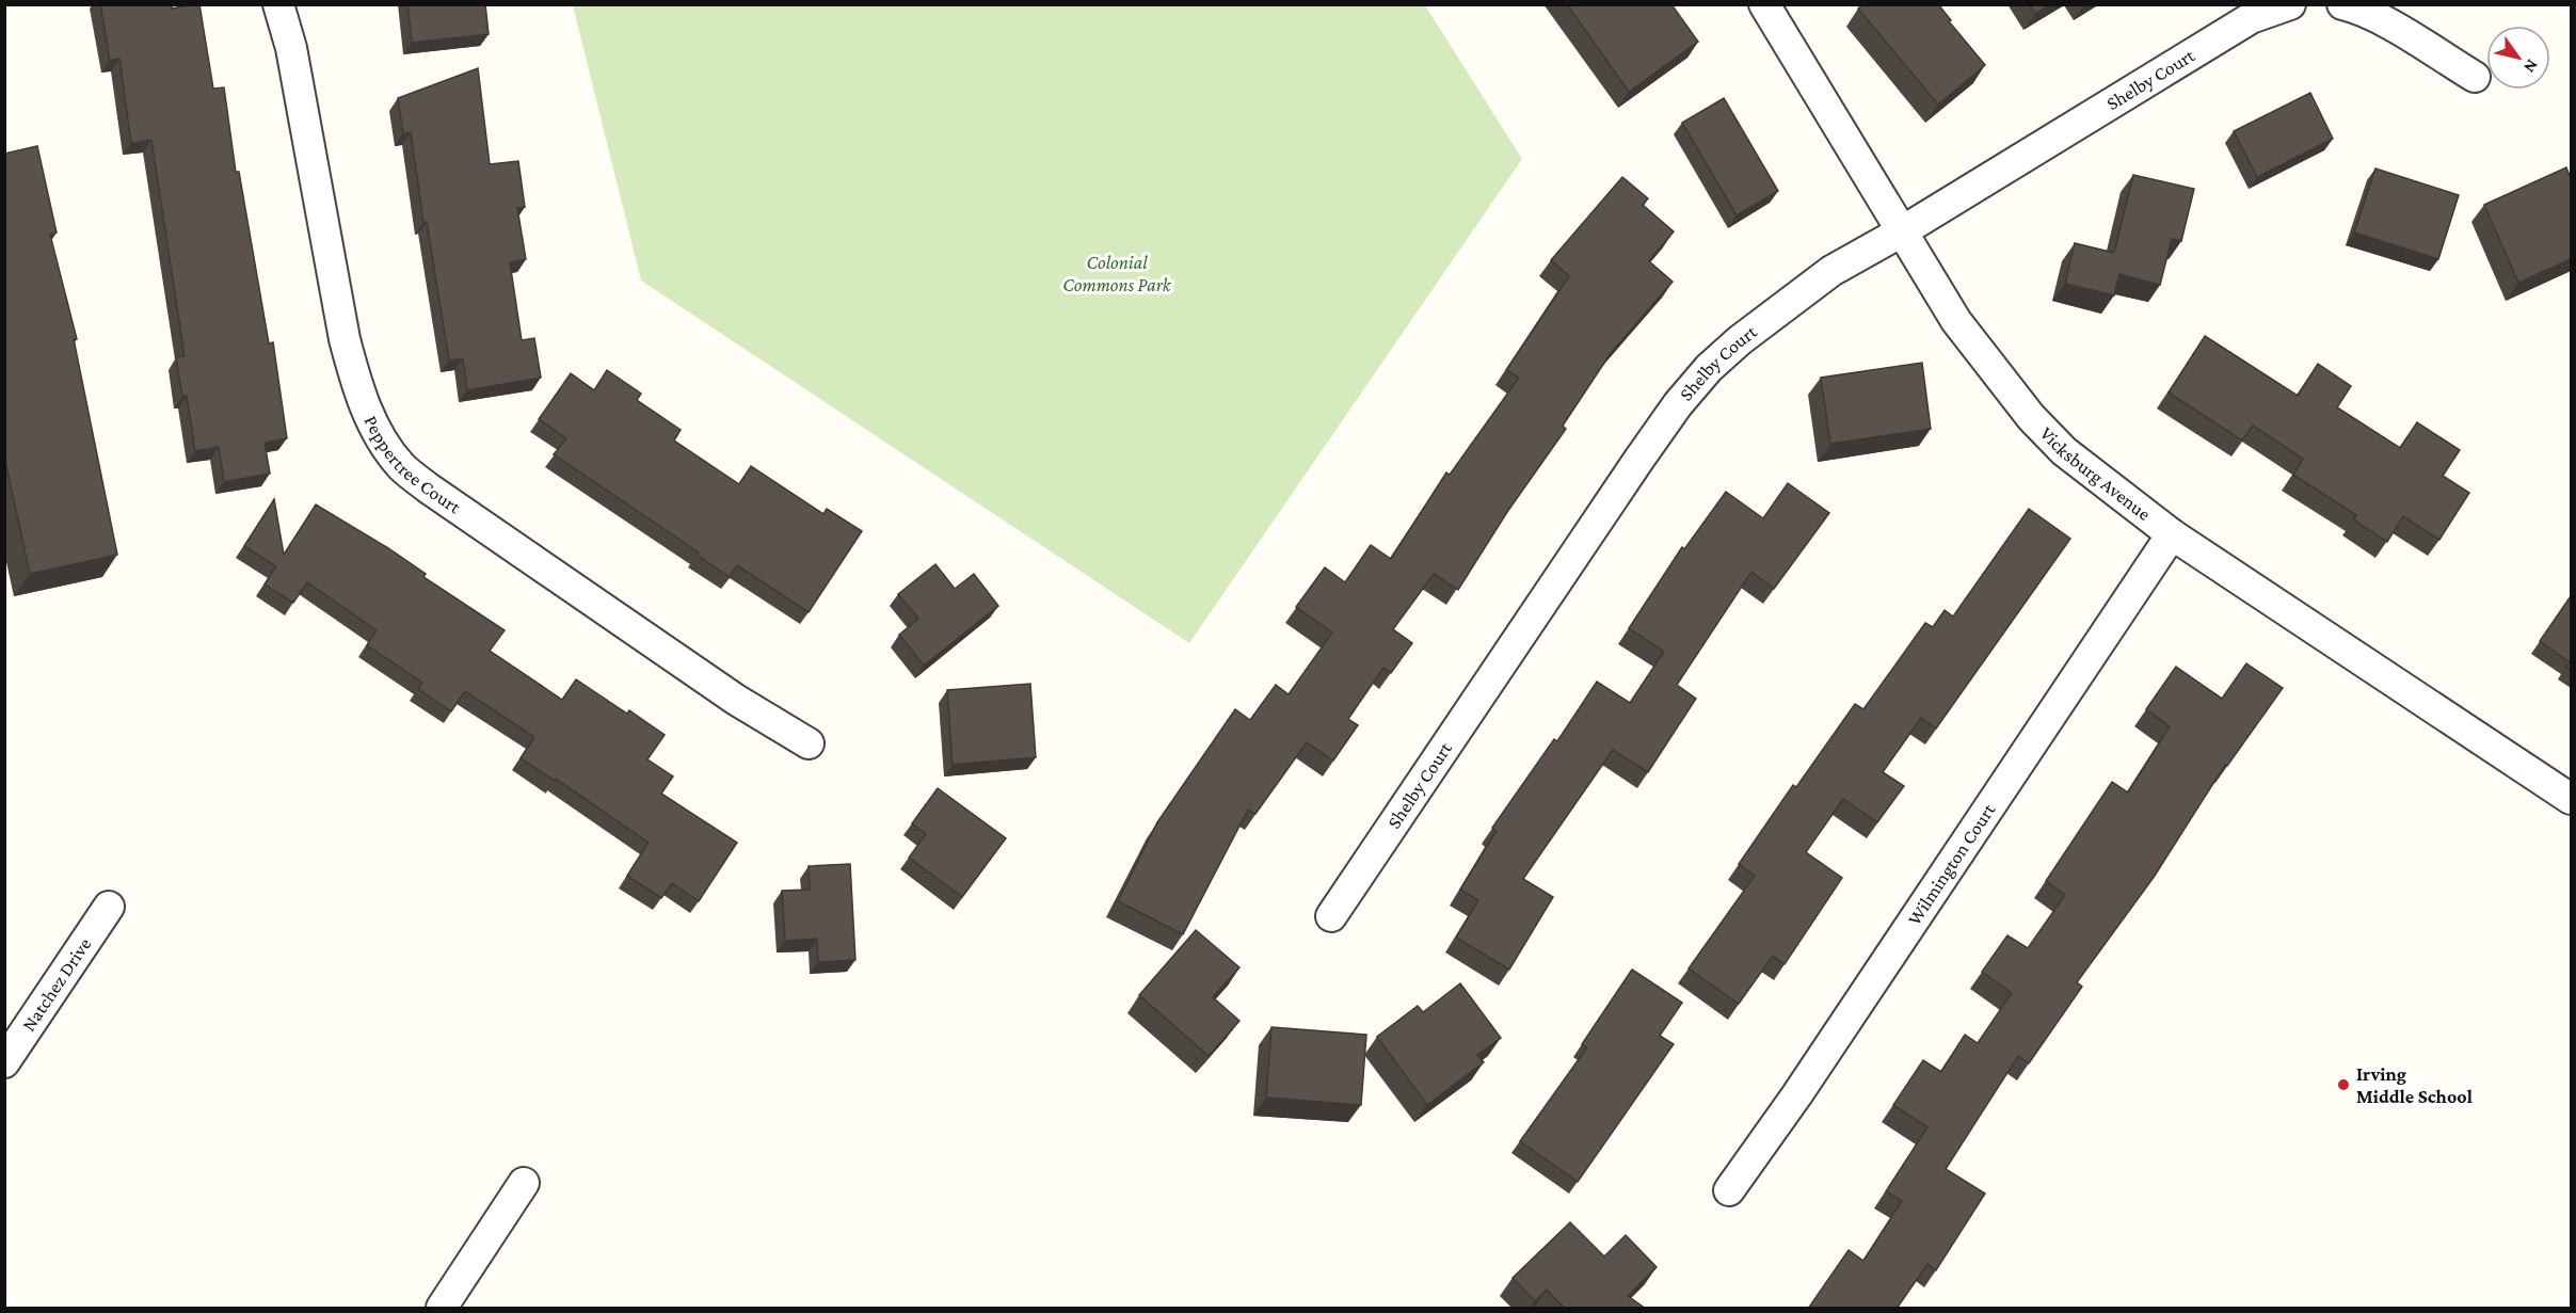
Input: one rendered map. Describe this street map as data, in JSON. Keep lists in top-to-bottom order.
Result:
{
  "streets": {
    "street": [
      "Shelby Court",
      "Peppertree Court",
      "Vicksburg Avenue",
      "Wilmington Court",
      "Natchez Drive"
    ]
  },
  "crossings": [
    ["Shelby Court", "Vicksburg Avenue"],
    ["Vicksburg Avenue", "Wilmington Court"]
  ],
  "parks": ["Colonial Commons Park"],
  "places": ["Irving Middle School"],
  "north": "bottom right"
}
